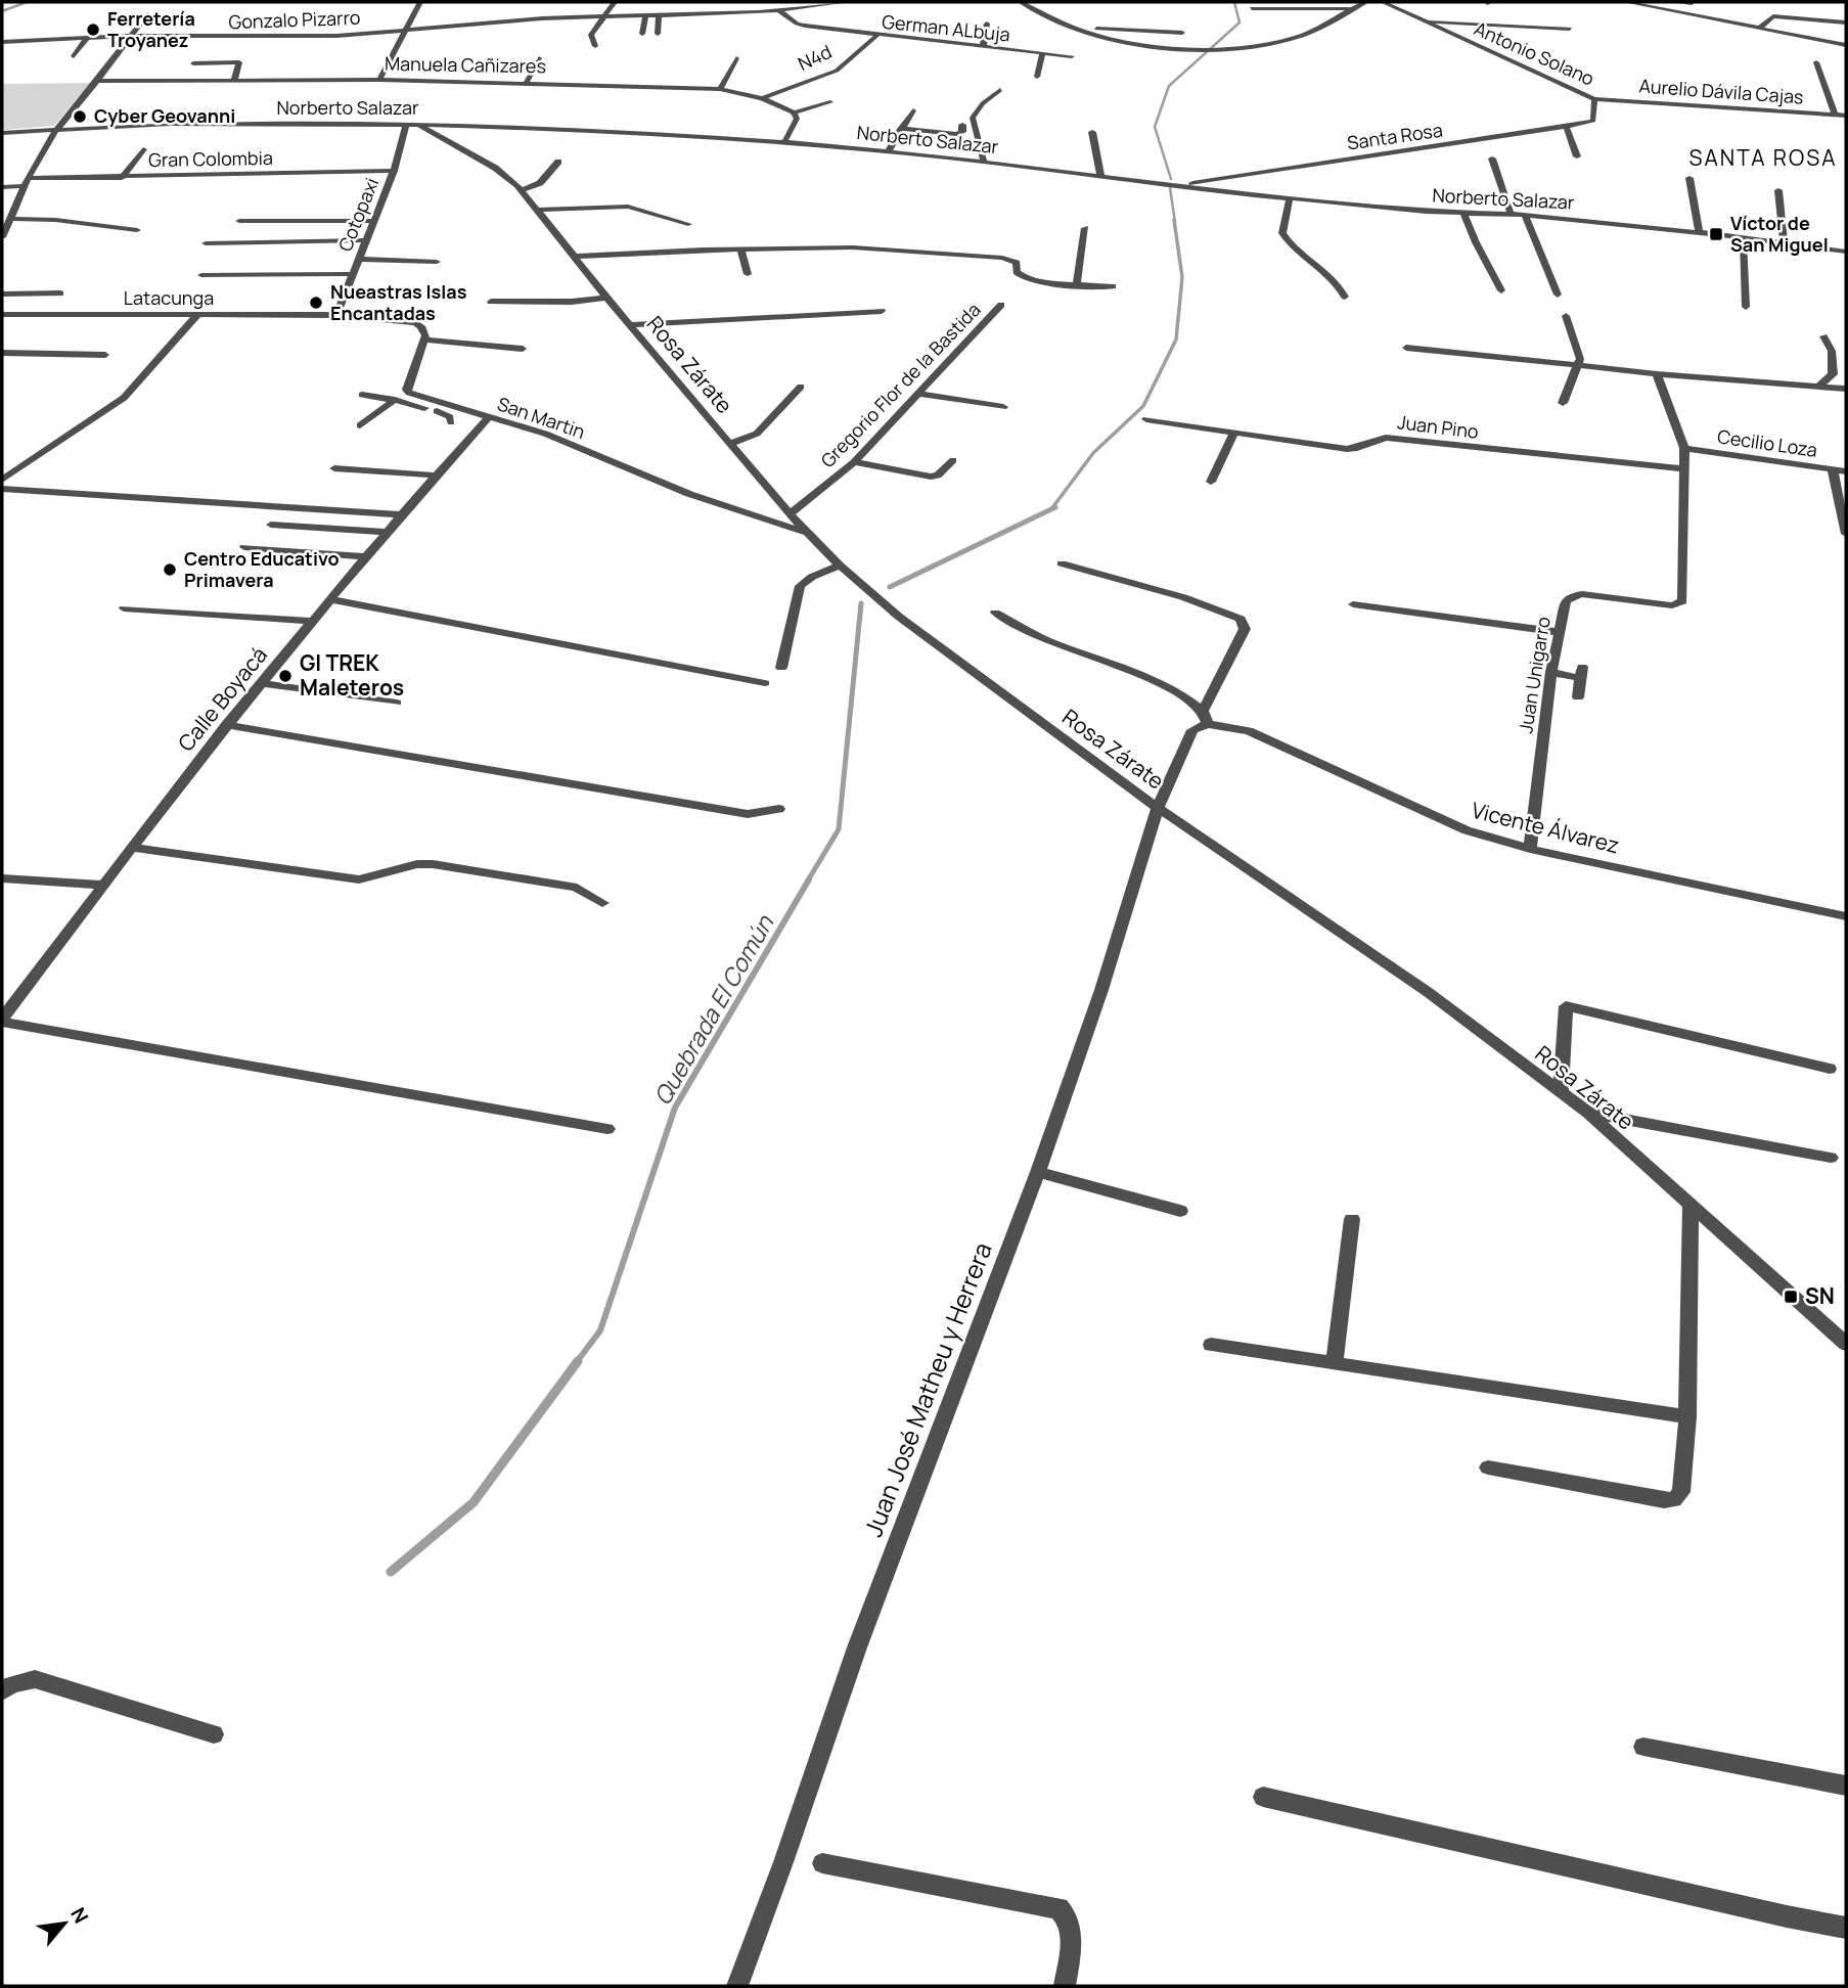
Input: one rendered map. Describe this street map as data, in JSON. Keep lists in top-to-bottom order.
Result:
{
  "streets": {
    "street": [
      "Gonzalo Pizarro",
      "German ALbuja",
      "Antonio Solano",
      "N4d",
      "Manuela Cañizares",
      "Aurelio Dávila Cajas",
      "Norberto Salazar",
      "Santa Rosa",
      "Gran Colombia",
      "Cotopaxi",
      "Latacunga",
      "Rosa Zárate",
      "Gregorio Flor de la Bastida",
      "San Martin",
      "Juan Pino",
      "Cecilio Loza",
      "Juan Unigarro",
      "Calle Boyacá",
      "Vicente Álvarez",
      "Juan José Matheu y Herrera"
    ]
  },
  "crossings": [
    ["Gonzalo Pizarro", "German ALbuja"],
    ["German ALbuja", "N4d"],
    ["Antonio Solano", "Aurelio Dávila Cajas"],
    ["Antonio Solano", "Santa Rosa"],
    ["N4d", "Manuela Cañizares"],
    ["Aurelio Dávila Cajas", "Santa Rosa"],
    ["Norberto Salazar", "Santa Rosa"],
    ["Norberto Salazar", "Cotopaxi"],
    ["Norberto Salazar", "Rosa Zárate"],
    ["Gran Colombia", "Cotopaxi"],
    ["Cotopaxi", "Latacunga"],
    ["Cotopaxi", "Rosa Zárate"],
    ["Rosa Zárate", "Gregorio Flor de la Bastida"],
    ["Rosa Zárate", "San Martin"],
    ["Rosa Zárate", "Juan José Matheu y Herrera"],
    ["San Martin", "Calle Boyacá"],
    ["Juan Pino", "Juan Unigarro"],
    ["Cecilio Loza", "Juan Unigarro"],
    ["Juan Unigarro", "Vicente Álvarez"]
  ],
  "districts": ["SANTA ROSA"],
  "water": ["Quebrada El Común"],
  "places": {
    "other": [
      "Ferretería Troyanez",
      "Cyber Geovanni",
      "Nueastras Islas Encantadas",
      "Centro Educativo Primavera",
      "GI TREK Maleteros"
    ],
    "transit": ["Víctor de San Miguel", "SN"]
  },
  "north": "top right"
}
